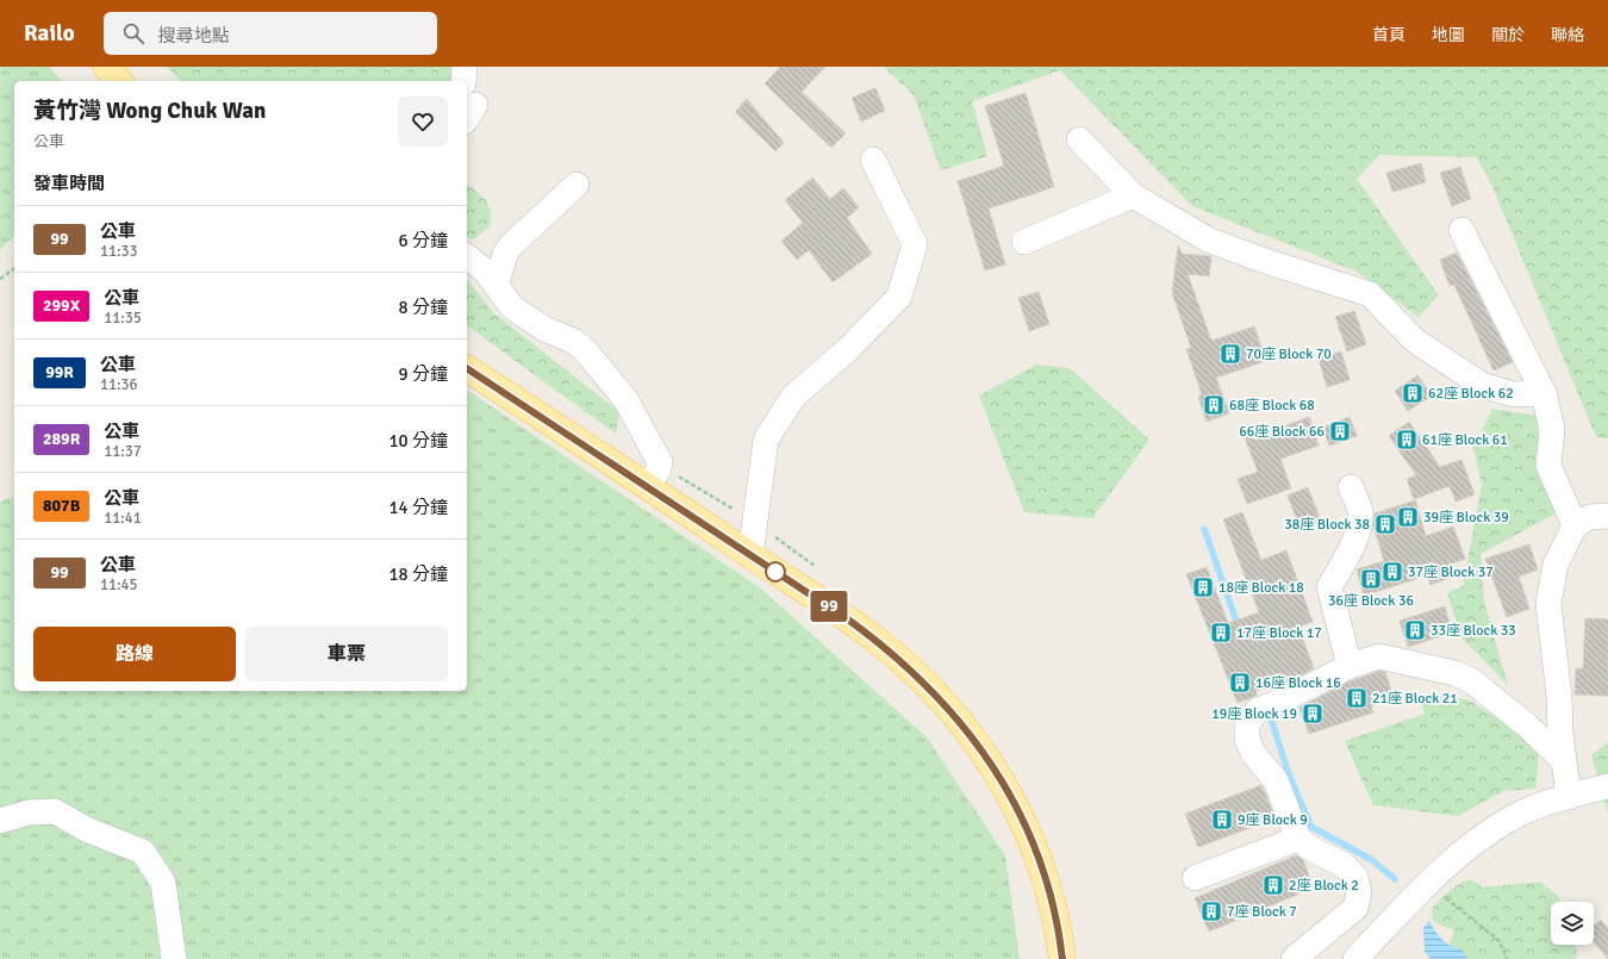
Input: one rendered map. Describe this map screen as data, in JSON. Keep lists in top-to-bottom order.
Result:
{
  "places": {
    "building": [
      "70座 Block 70",
      "62座 Block 62",
      "68座 Block 68",
      "66座 Block 66",
      "61座 Block 61",
      "39座 Block 39",
      "38座 Block 38",
      "37座 Block 37",
      "36座 Block 36",
      "18座 Block 18",
      "33座 Block 33",
      "17座 Block 17",
      "16座 Block 16",
      "21座 Block 21",
      "19座 Block 19",
      "9座 Block 9",
      "2座 Block 2",
      "7座 Block 7"
    ]
  },
  "lines": ["bus line 99"],
  "page": {
    "header": "Railo",
    "search": "搜尋地點",
    "nav": [
      "首頁",
      "地圖",
      "關於",
      "聯絡"
    ],
    "on_map": "99",
    "heading": [
      ["黃竹灣 Wong Chuk Wan", "公車"],
      "發車時間"
    ],
    "list": [
      {
        "mark": "99",
        "name": "公車",
        "note": "11:33",
        "value": "6 分鐘"
      },
      {
        "mark": "299X",
        "name": "公車",
        "note": "11:35",
        "value": "8 分鐘"
      },
      {
        "mark": "99R",
        "name": "公車",
        "note": "11:36",
        "value": "9 分鐘"
      },
      {
        "mark": "289R",
        "name": "公車",
        "note": "11:37",
        "value": "10 分鐘"
      },
      {
        "mark": "807B",
        "name": "公車",
        "note": "11:41",
        "value": "14 分鐘"
      },
      {
        "mark": "99",
        "name": "公車",
        "note": "11:45",
        "value": "18 分鐘"
      }
    ],
    "buttons": ["路線", "車票"]
  }
}
